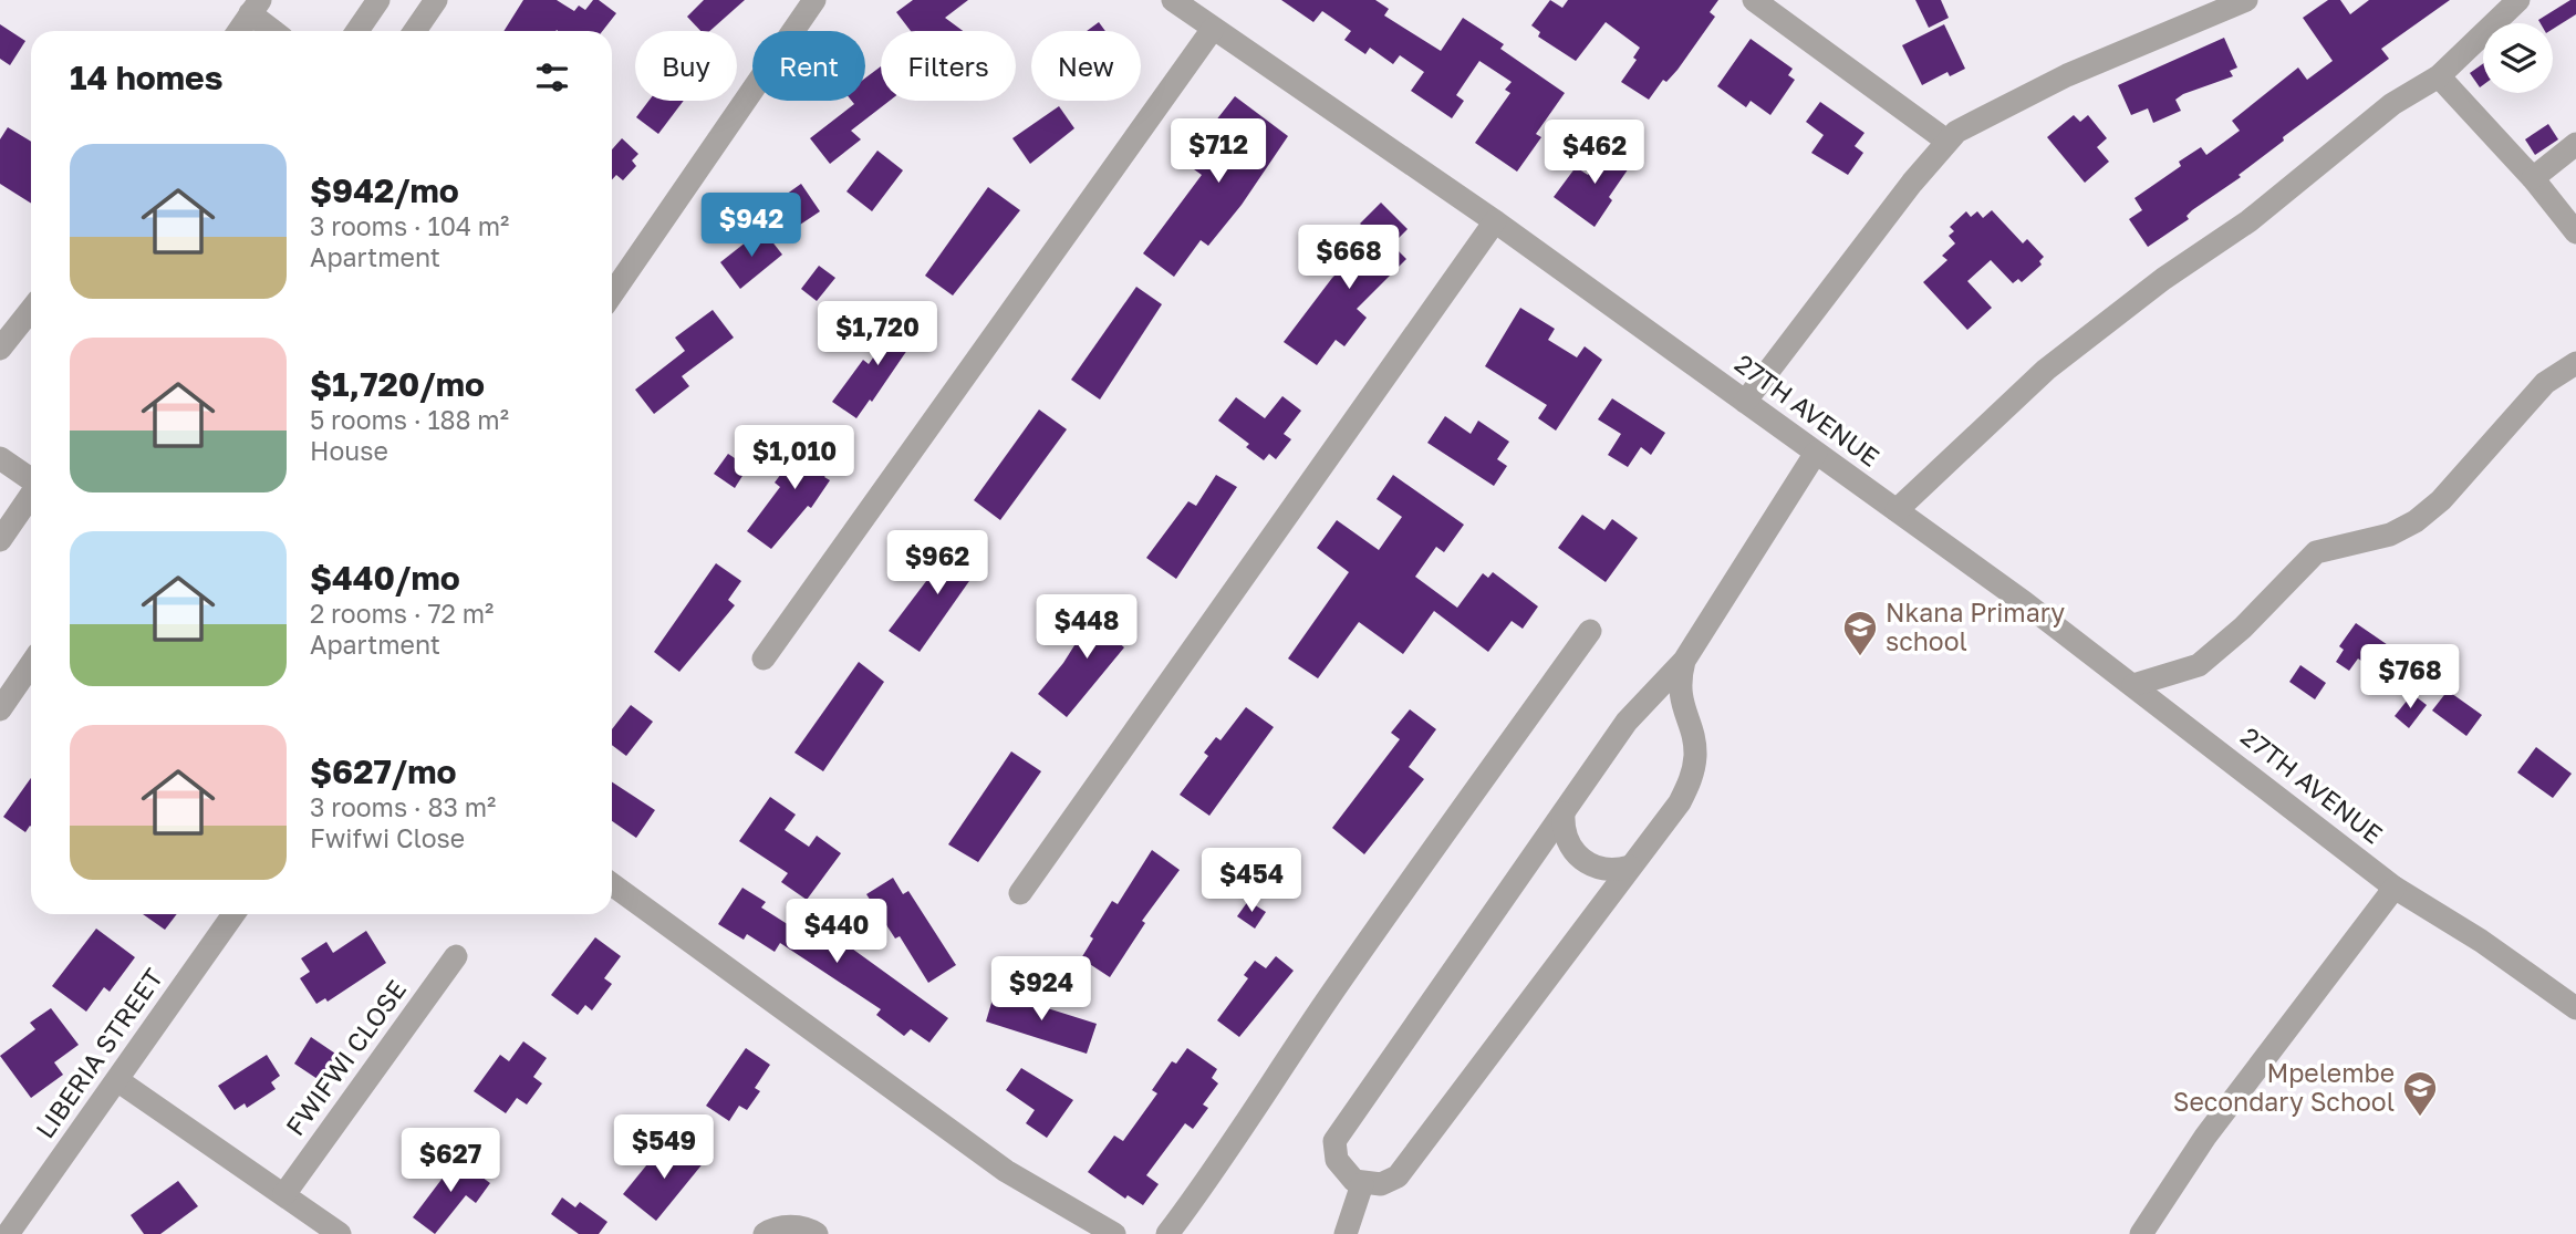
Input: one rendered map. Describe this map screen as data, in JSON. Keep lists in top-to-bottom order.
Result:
{
  "streets": {
    "street": ["27TH AVENUE", "LIBERIA STREET", "FWIFWI CLOSE"]
  },
  "places": {
    "school or university": ["Nkana Primary school", "Mpelembe Secondary School"]
  },
  "page": {
    "chip": [
      "Buy",
      "Rent",
      "Filters",
      "New"
    ],
    "heading": "14 homes",
    "price": [
      "$712",
      "$462",
      "$942",
      "$668",
      "$1,720",
      "$1,010",
      "$962",
      "$448",
      "$768",
      "$454",
      "$440",
      "$924",
      "$549",
      "$627"
    ],
    "list": [
      {
        "name": "$942/mo",
        "note": "3 rooms · 104 m² · Apartment"
      },
      {
        "name": "$1,720/mo",
        "note": "5 rooms · 188 m² · House"
      },
      {
        "name": "$440/mo",
        "note": "2 rooms · 72 m² · Apartment"
      },
      {
        "name": "$627/mo",
        "note": "3 rooms · 83 m² · Fwifwi Close"
      }
    ]
  }
}
